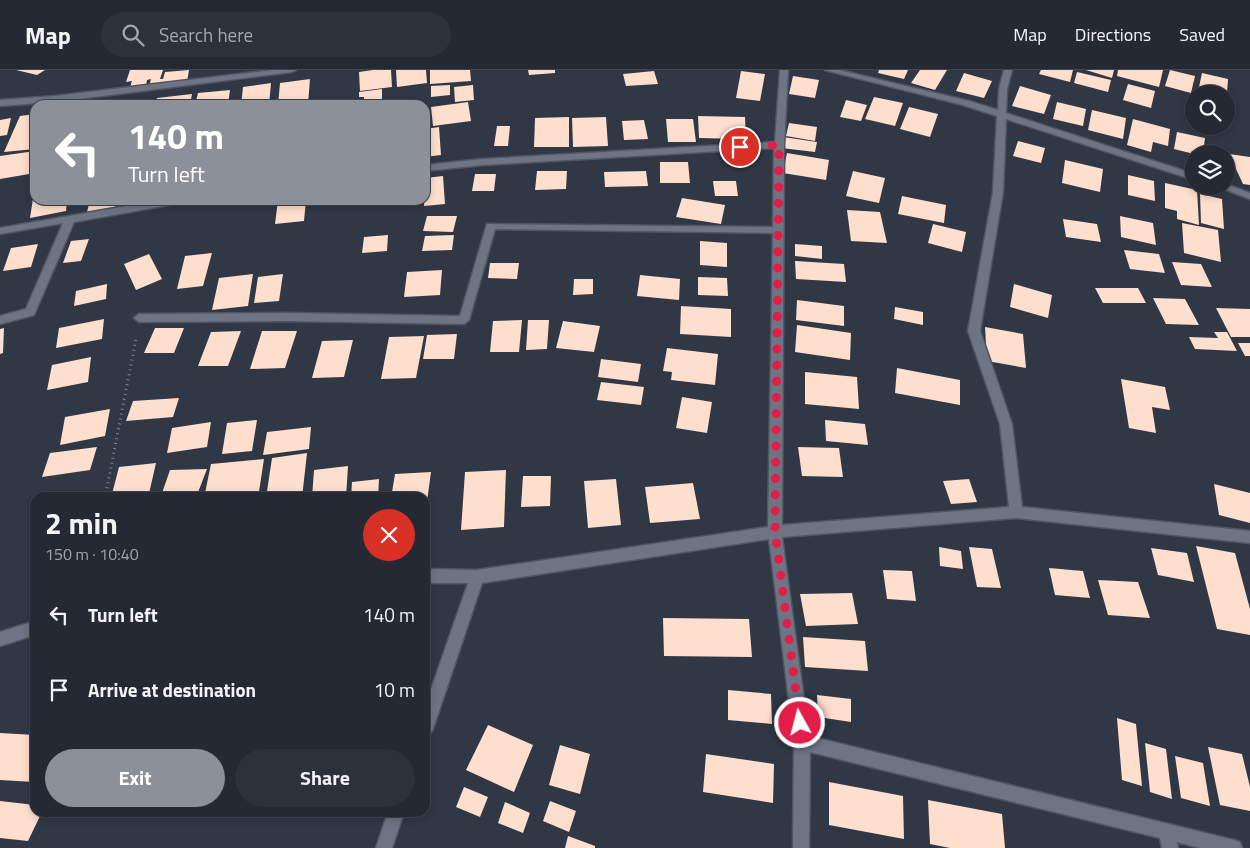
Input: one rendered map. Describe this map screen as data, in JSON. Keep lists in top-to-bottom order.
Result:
{
  "page": {
    "header": "Map",
    "search": "Search here",
    "nav": ["Map", "Directions", "Saved"],
    "turn": ["140 m", "Turn left"],
    "heading": ["2 min", "150 m · 10:40"],
    "list": [
      {
        "name": "Turn left",
        "value": "140 m"
      },
      {
        "name": "Arrive at destination",
        "value": "10 m"
      }
    ],
    "buttons": ["Exit", "Share"]
  }
}
